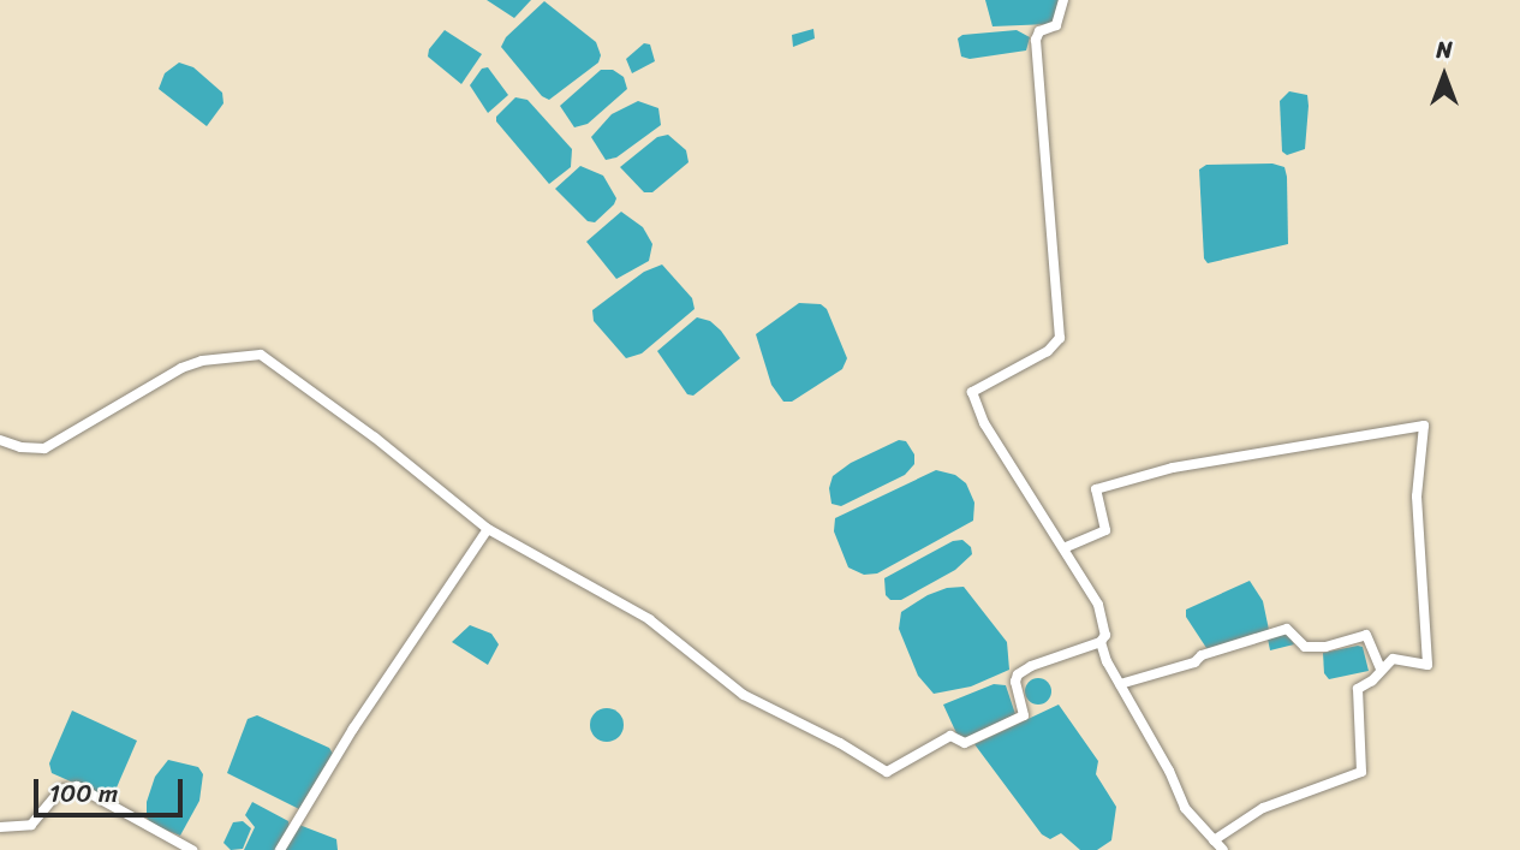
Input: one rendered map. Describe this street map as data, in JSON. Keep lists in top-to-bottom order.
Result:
{
  "scale_bar": "100 m",
  "north": "top"
}
